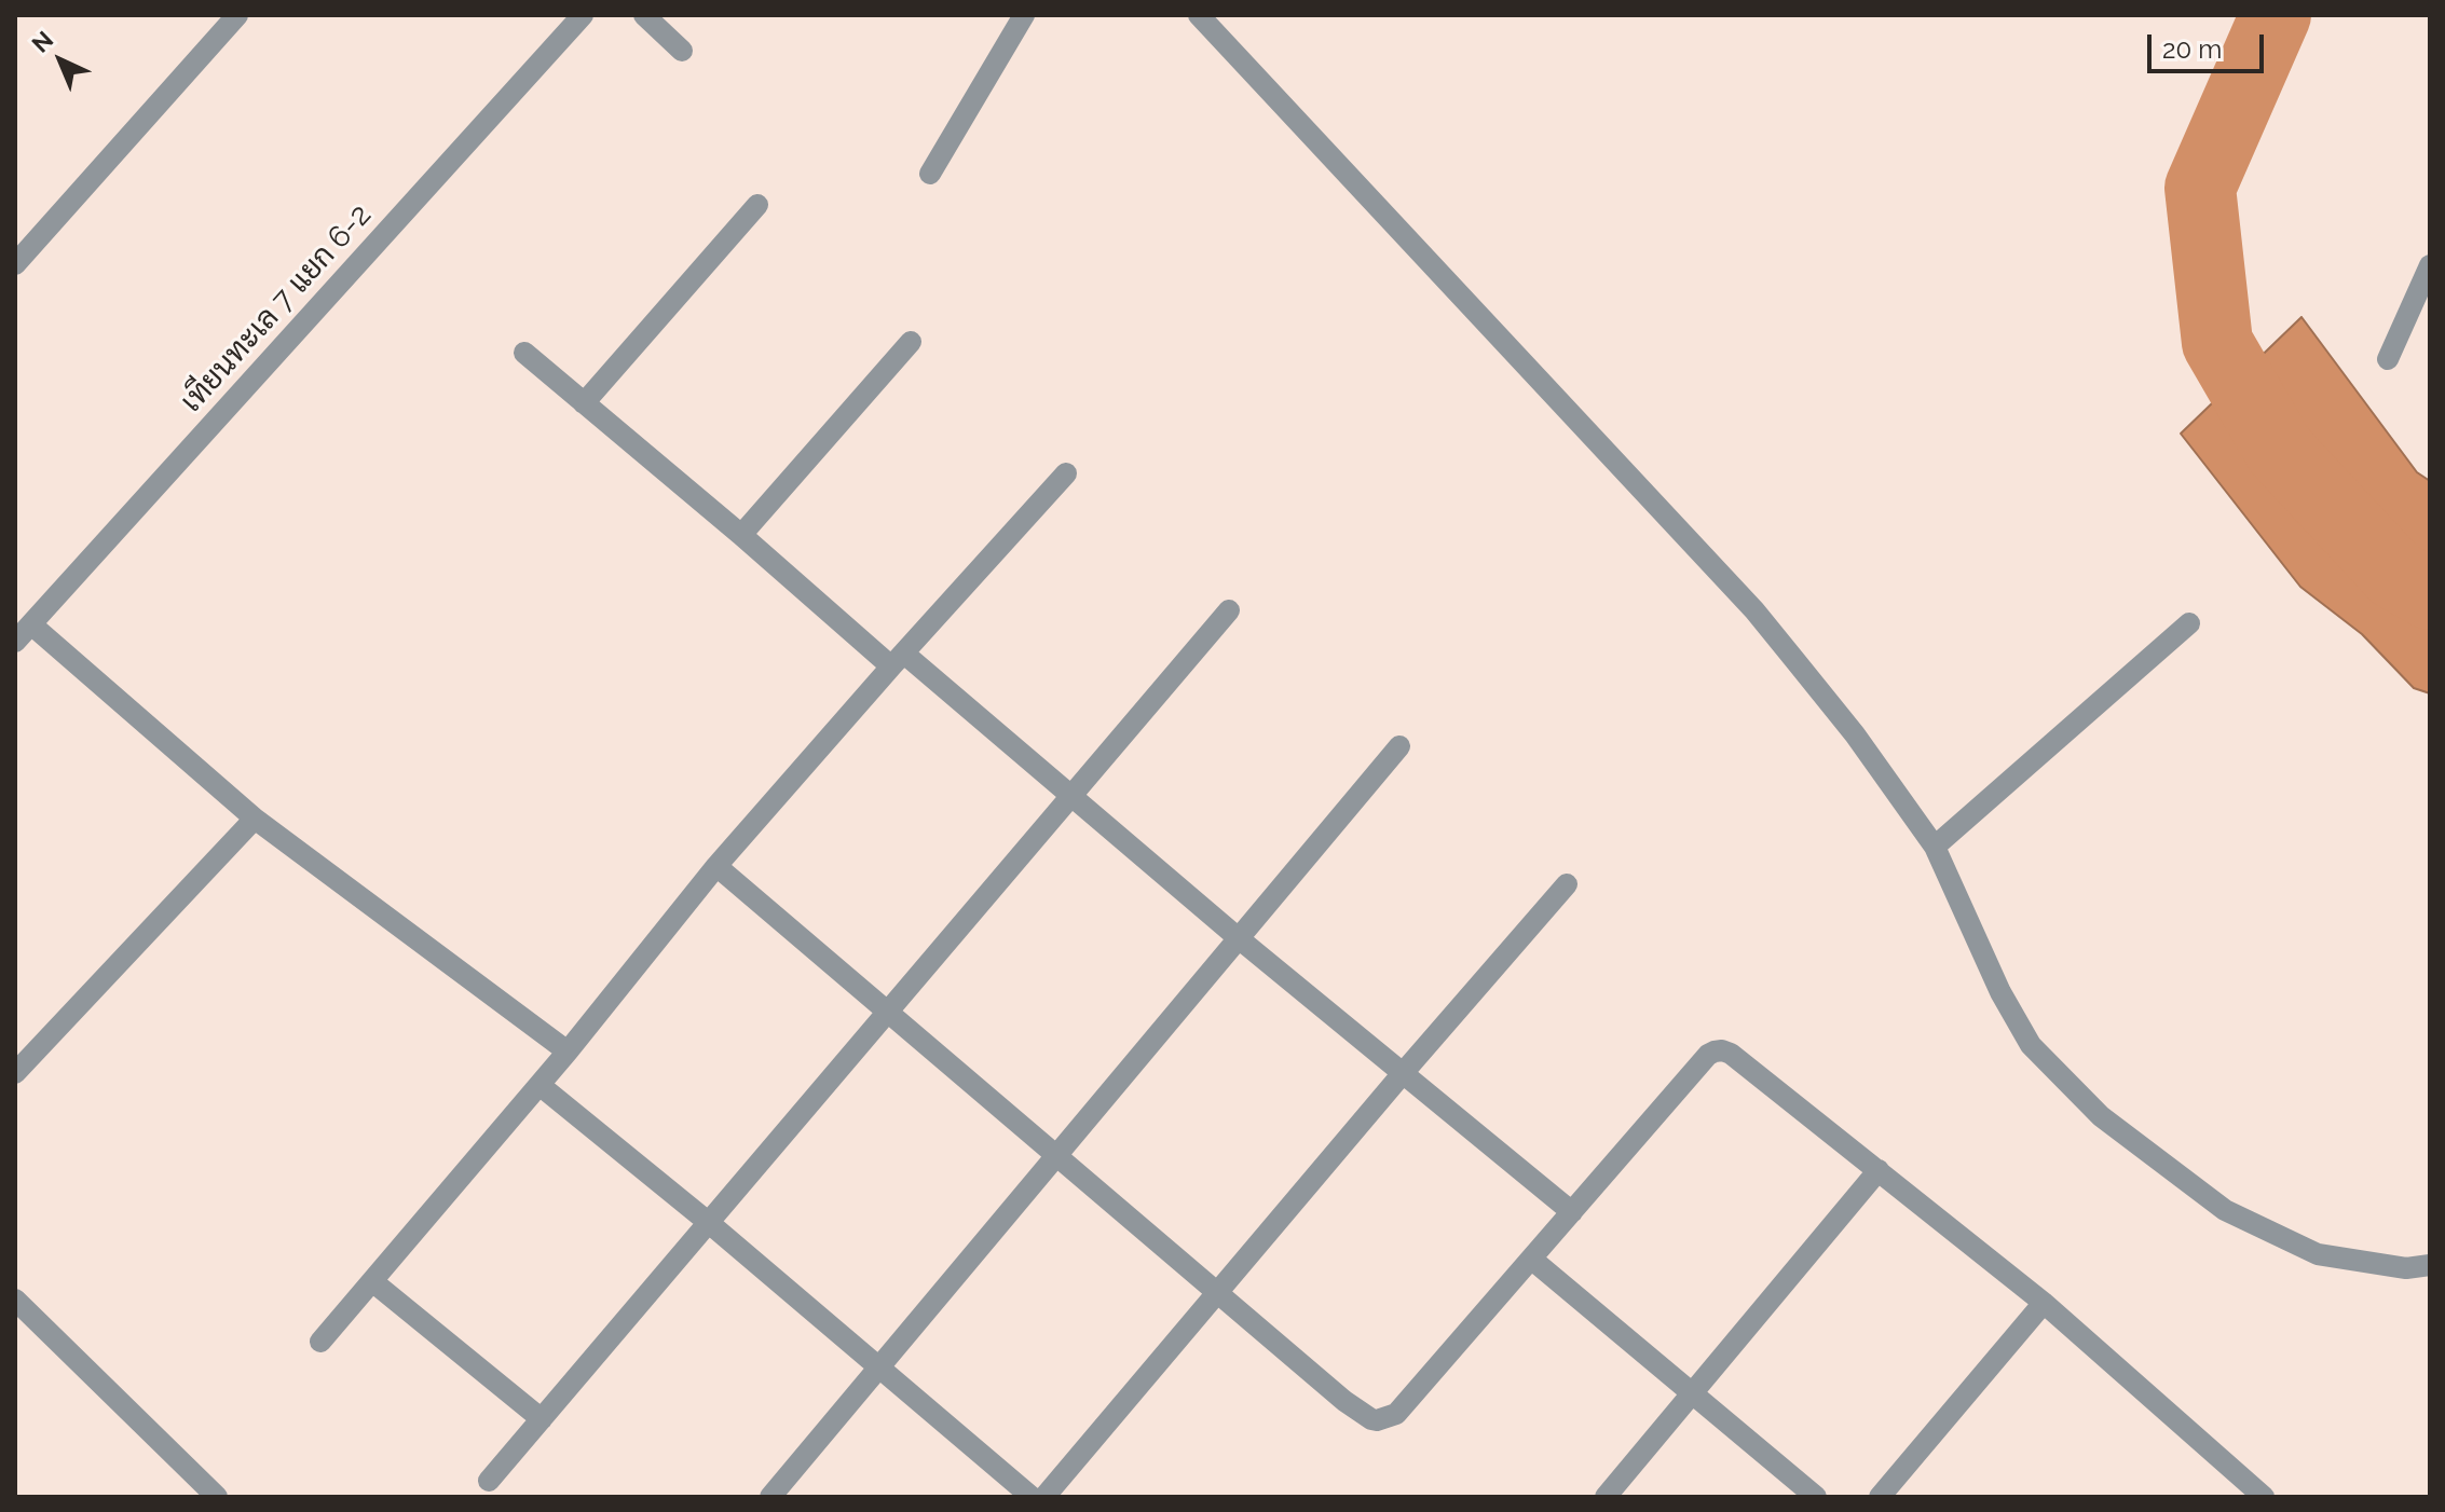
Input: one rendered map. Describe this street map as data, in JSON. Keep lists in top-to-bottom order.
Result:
{
  "streets": {
    "street": ["เทียนทะเล 7 แยก 6-2"]
  },
  "scale_bar": "20 m",
  "north": "top left"
}
